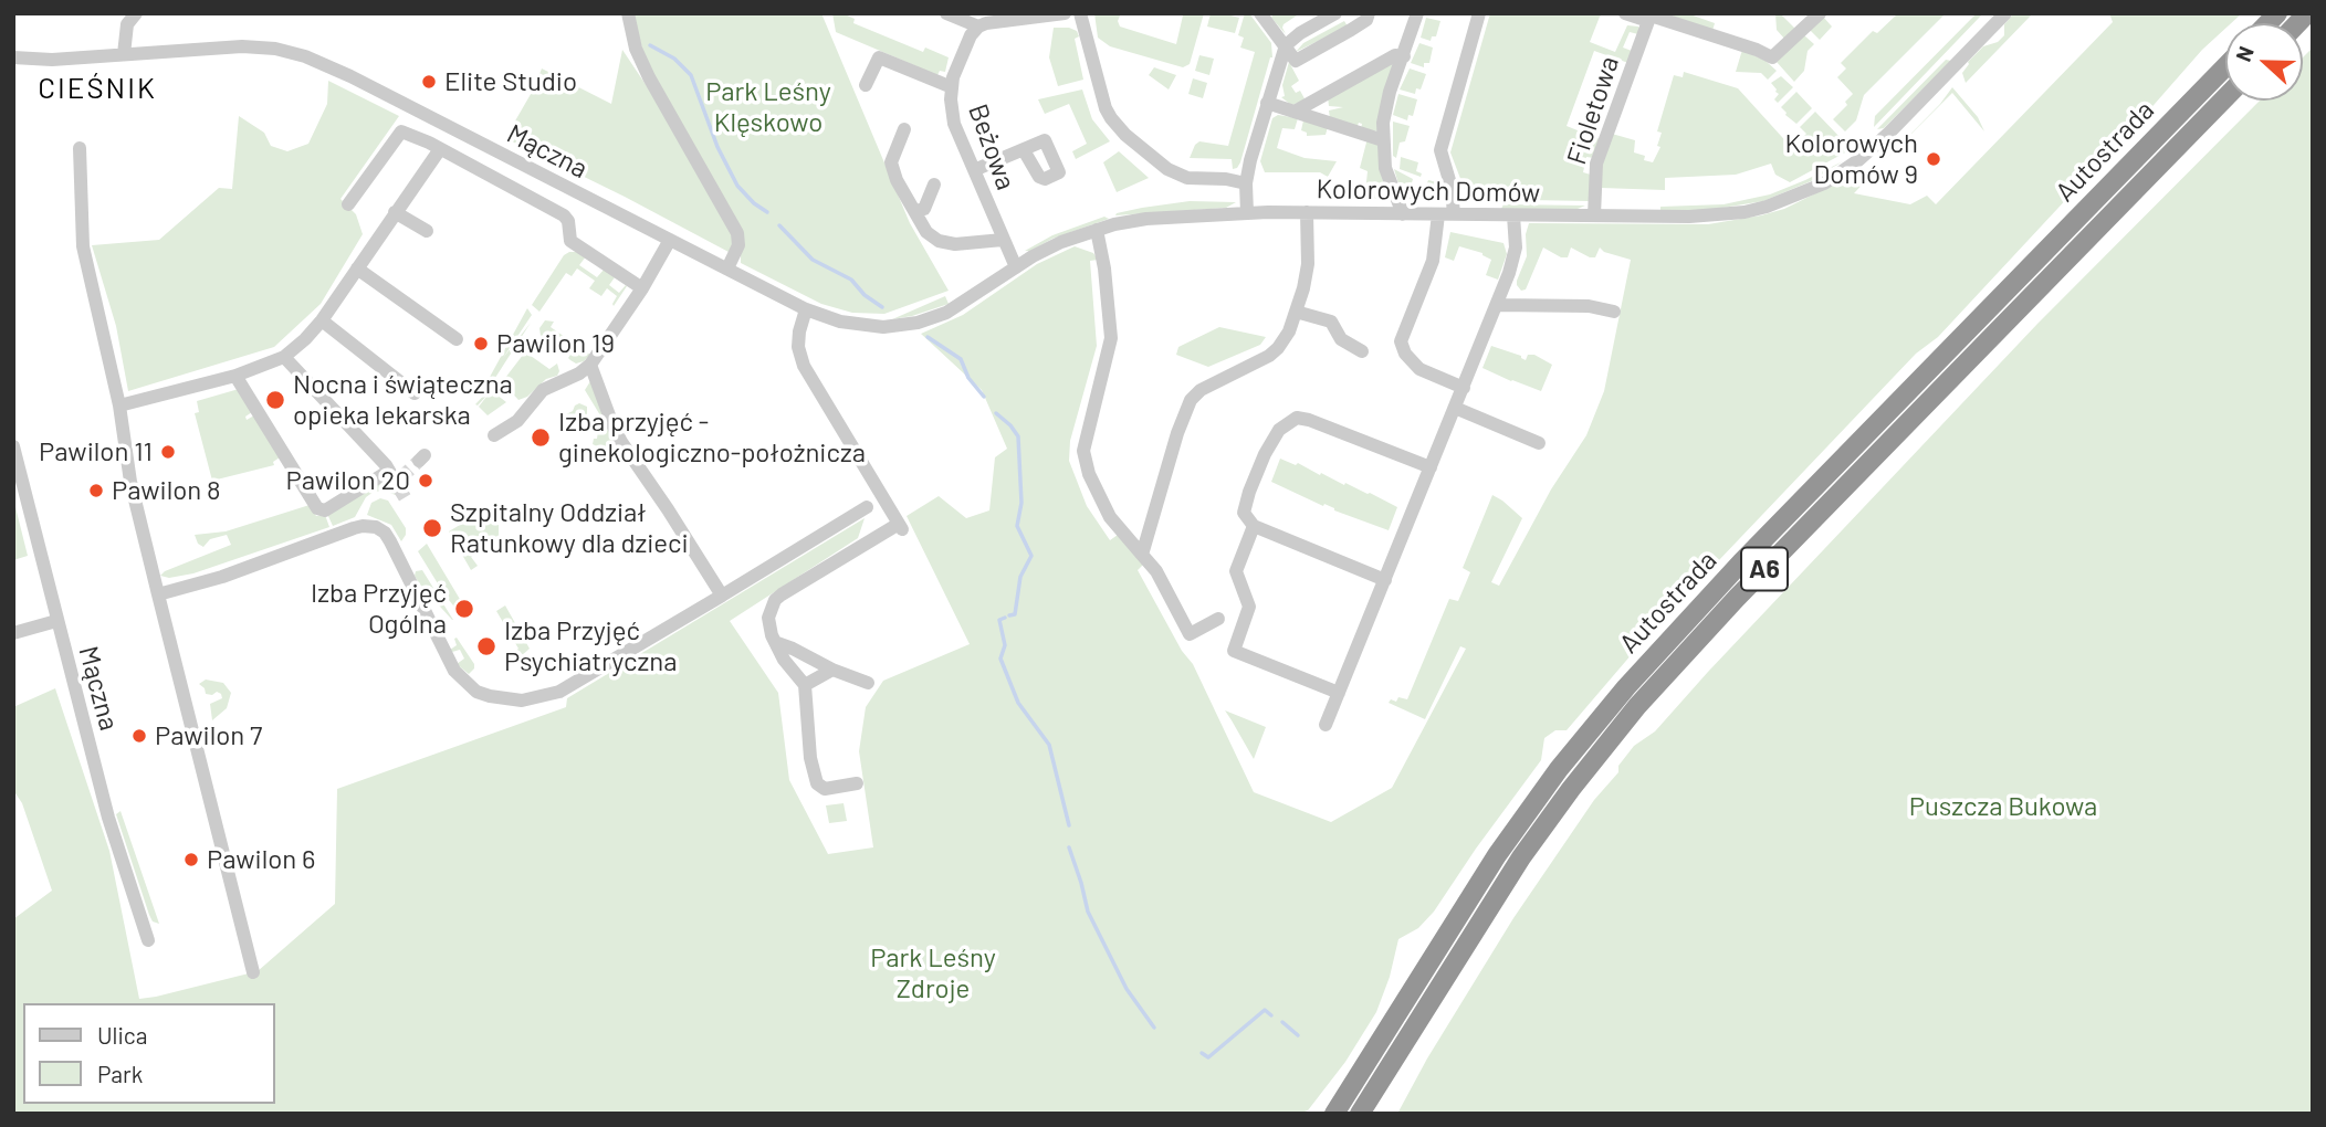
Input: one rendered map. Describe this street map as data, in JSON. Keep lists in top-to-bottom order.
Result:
{
  "streets": {
    "highway": ["Autostrada", "A6"],
    "street": [
      "Fioletowa",
      "Beżowa",
      "Mączna",
      "Kolorowych Domów"
    ]
  },
  "crossings": [
    ["Fioletowa", "Kolorowych Domów"],
    ["Beżowa", "Kolorowych Domów"],
    ["Mączna", "Kolorowych Domów"]
  ],
  "districts": ["CIEŚNIK"],
  "parks": ["Park Leśny Klęskowo", "Puszcza Bukowa", "Park Leśny Zdroje"],
  "places": [
    "Elite Studio",
    "Kolorowych Domów 9",
    "Pawilon 19",
    "Nocna i świąteczna opieka lekarska",
    "Izba przyjęć - ginekologiczno-położnicza",
    "Pawilon 11",
    "Pawilon 20",
    "Pawilon 8",
    "Szpitalny Oddział Ratunkowy dla dzieci",
    "Izba Przyjęć Ogólna",
    "Izba Przyjęć Psychiatryczna",
    "Pawilon 7",
    "Pawilon 6"
  ],
  "legend": ["Ulica", "Park"],
  "north": "left"
}
